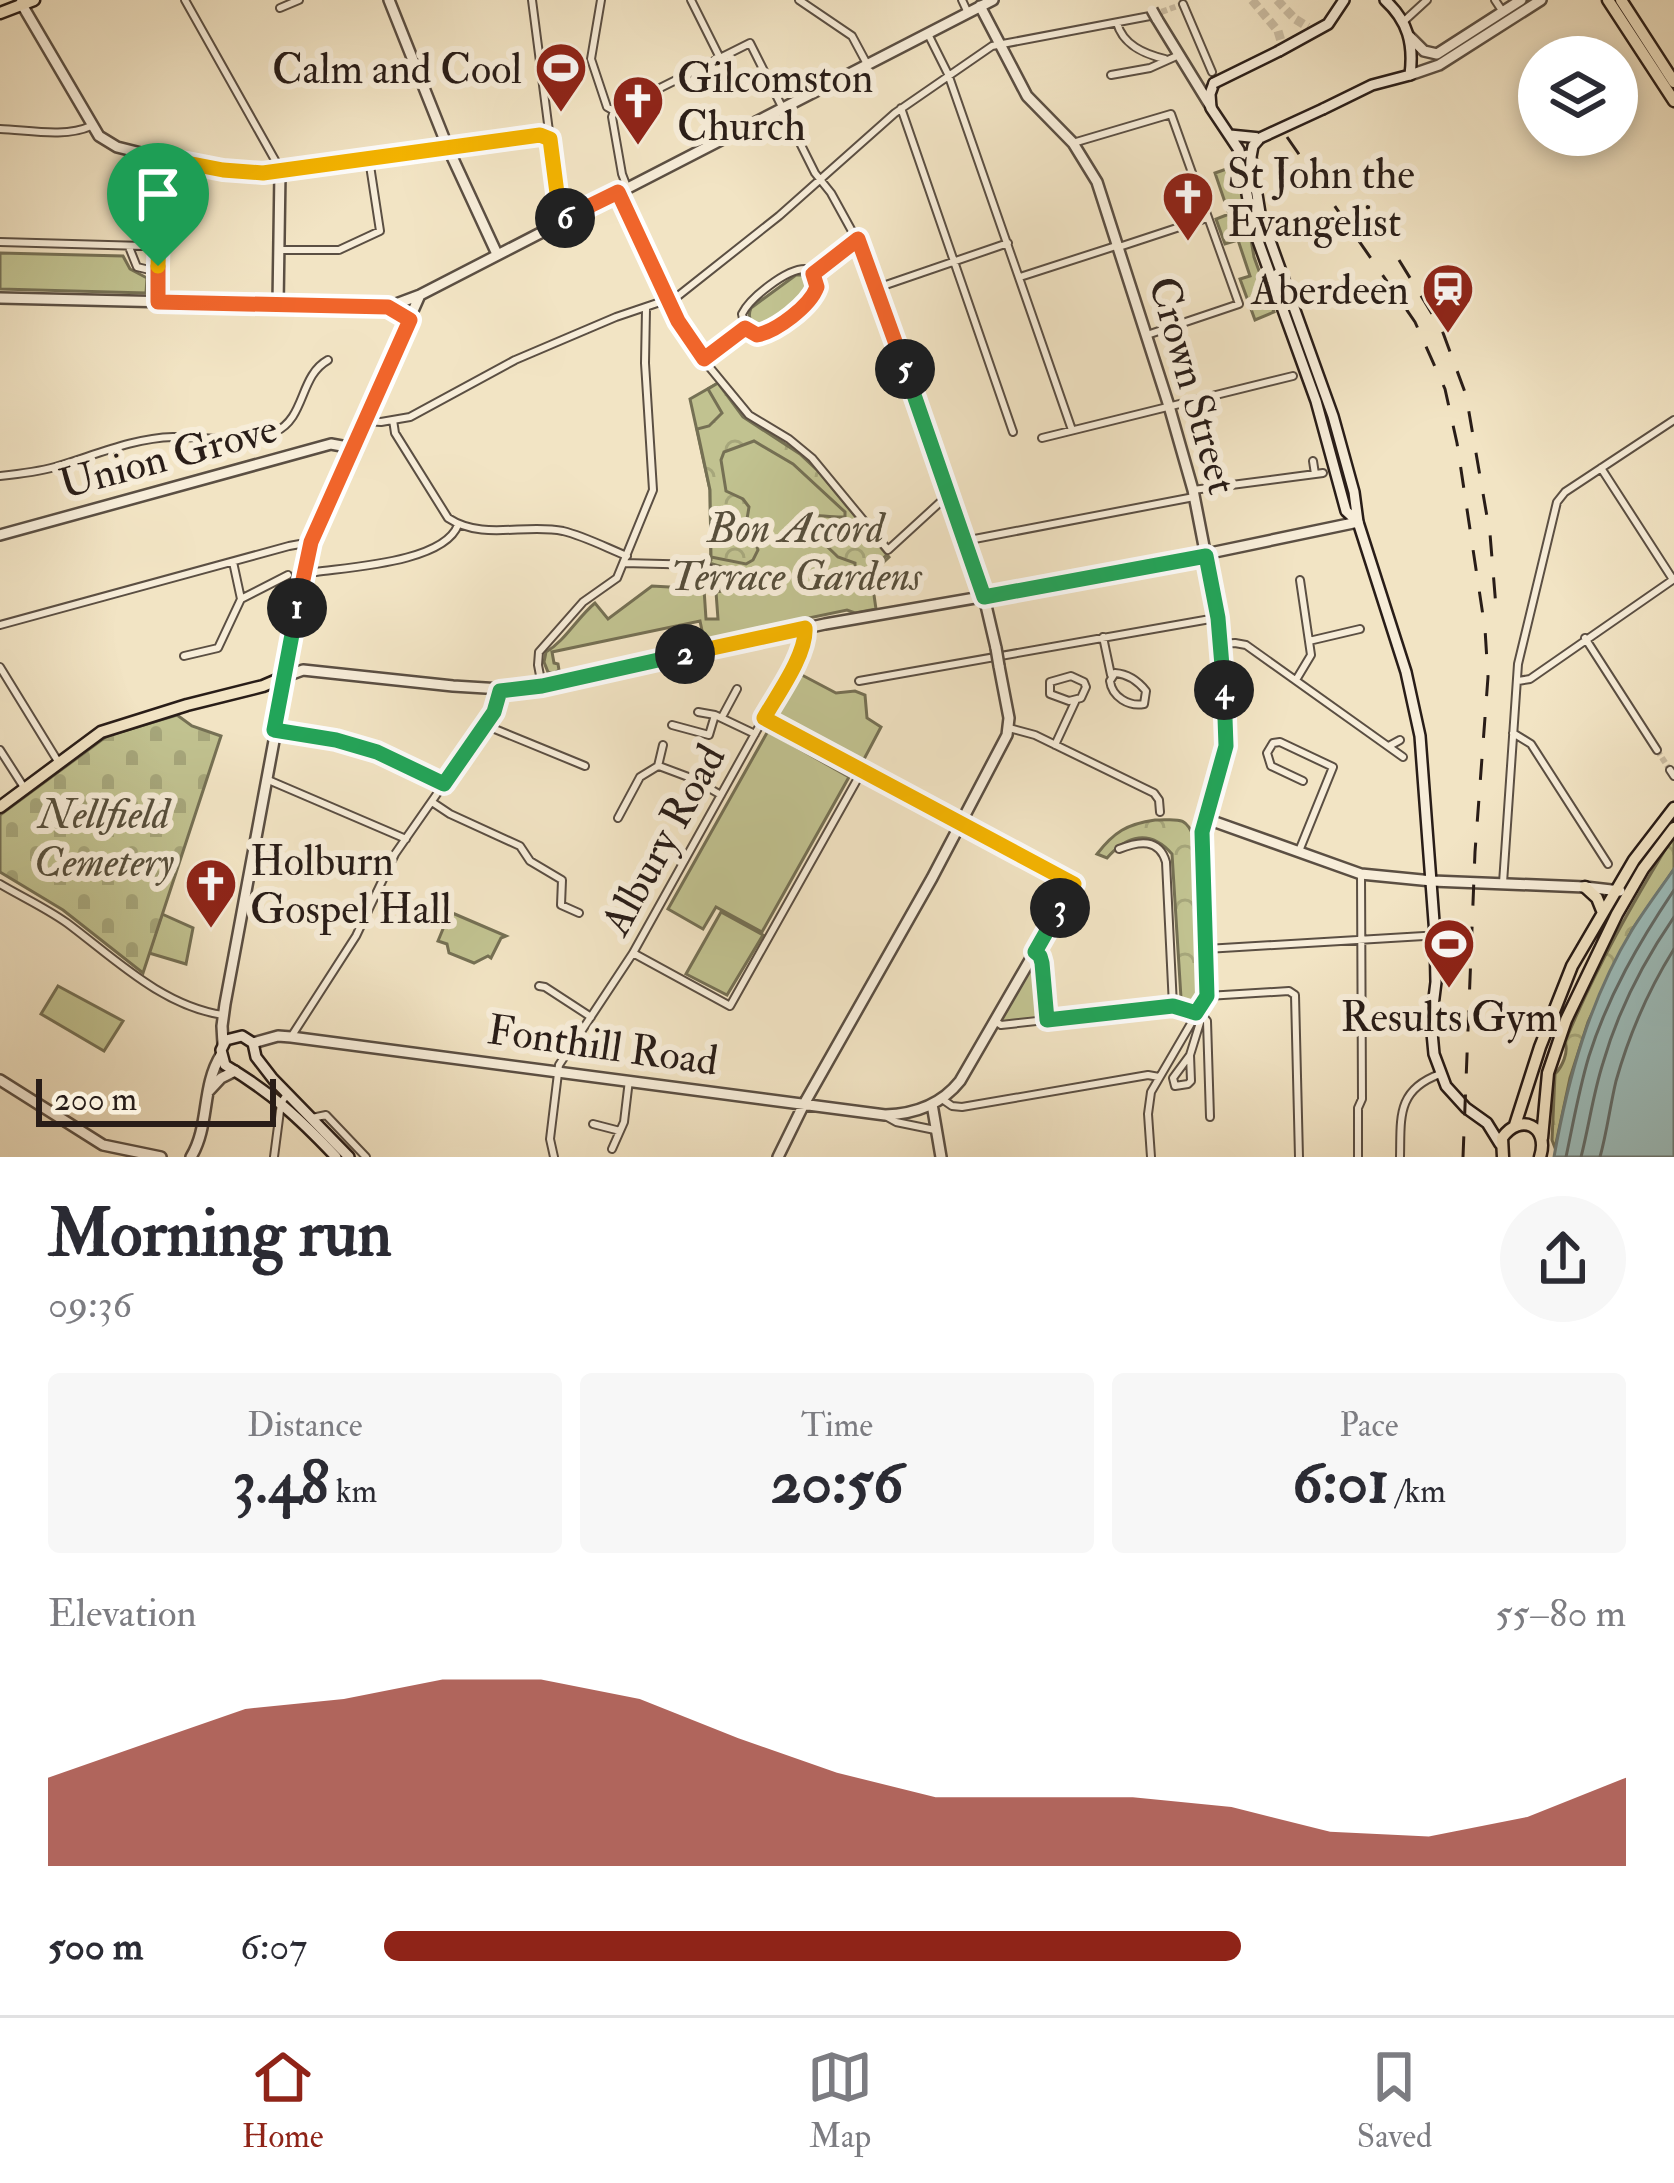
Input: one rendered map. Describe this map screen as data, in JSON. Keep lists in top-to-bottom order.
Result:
{
  "streets": {
    "street": [
      "Crown Street",
      "Union Grove",
      "Albury Road",
      "Fonthill Road"
    ]
  },
  "crossings": [
    ["Albury Road", "Fonthill Road"]
  ],
  "parks": ["Bon Accord Terrace Gardens", "Nellfield Cemetery"],
  "places": {
    "sports": ["Calm and Cool", "Results Gym"],
    "church": ["Gilcomston Church", "St John the Evangelist", "Holburn Gospel Hall"],
    "station": ["Aberdeen"]
  },
  "scale_bar": "200 m",
  "page": {
    "pins": [
      "6",
      "5",
      "1",
      "2",
      "4",
      "3"
    ],
    "scale": "200 m",
    "heading": ["Morning run", "09:36"],
    "stats": [
      ["Distance", "3.48 km"],
      ["Time", "20:56"],
      ["Pace", "6:01 /km"]
    ],
    "chart": ["Elevation", "55–80 m"],
    "list": [
      {
        "name": "500 m",
        "note": "6:07"
      }
    ],
    "tabs": ["Home", "Map", "Saved"]
  }
}
